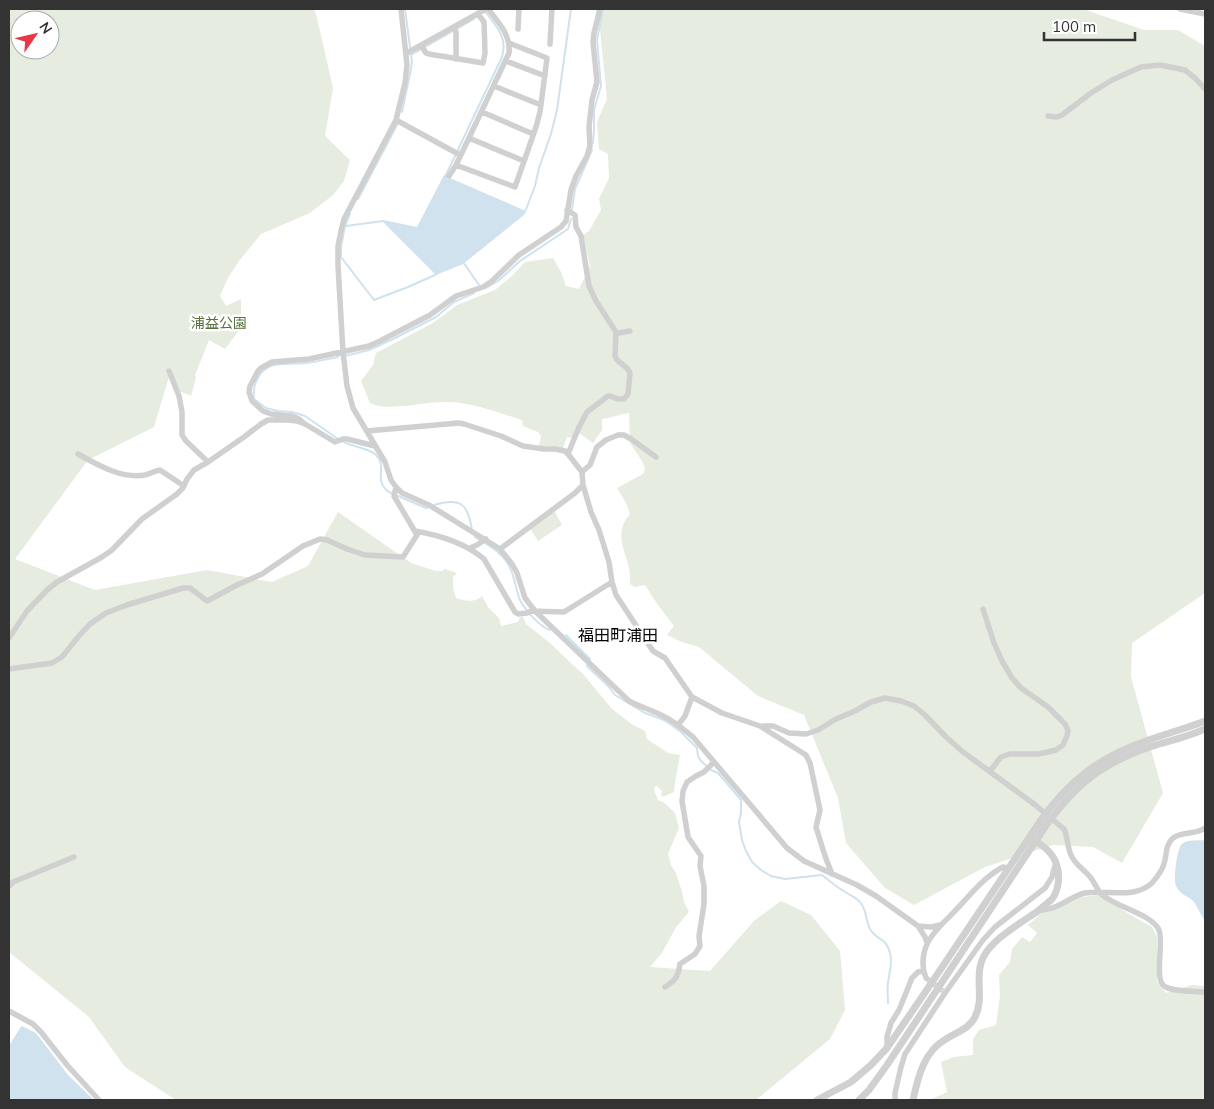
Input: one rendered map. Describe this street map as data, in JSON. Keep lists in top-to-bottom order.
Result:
{
  "districts": ["福田町浦田"],
  "parks": ["浦益公園"],
  "scale_bar": "100 m",
  "north": "top right"
}
